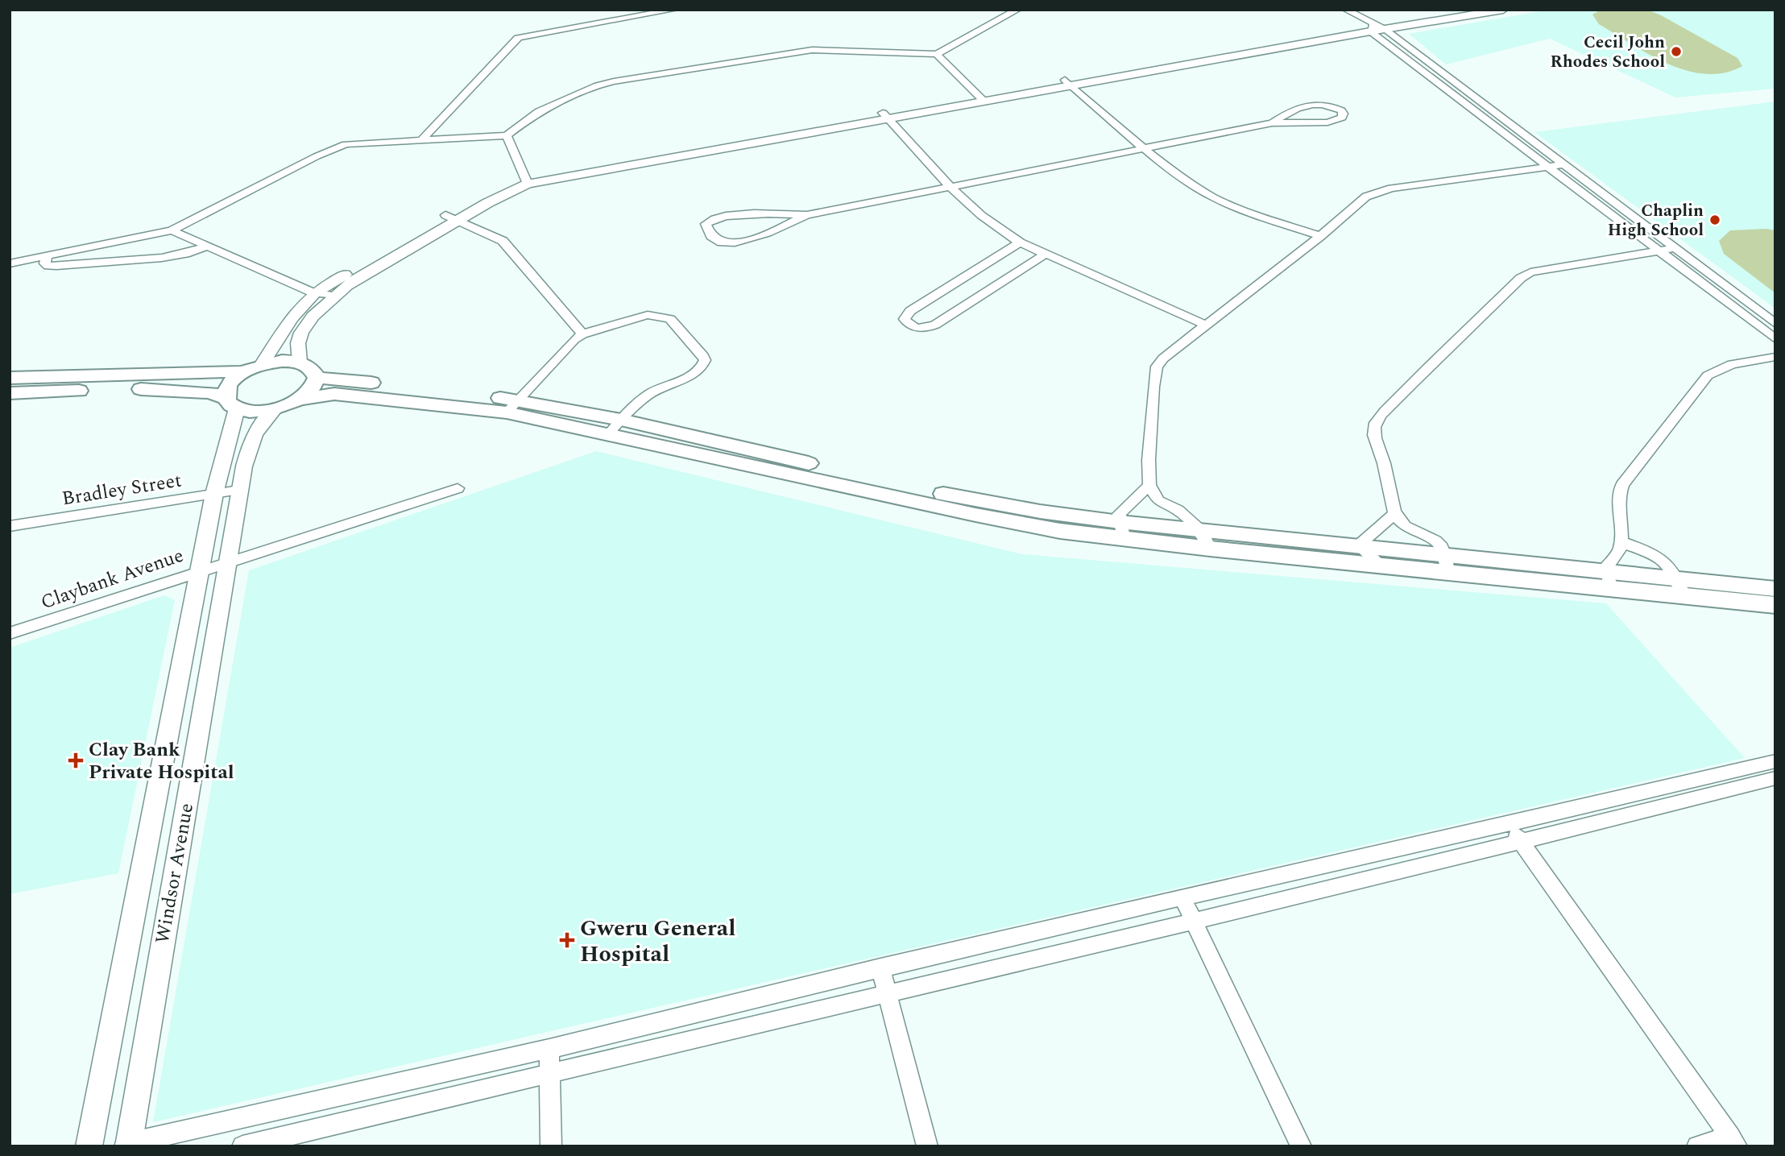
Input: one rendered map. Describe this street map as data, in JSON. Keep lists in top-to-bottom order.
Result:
{
  "streets": {
    "main road": ["Windsor Avenue"],
    "street": ["Bradley Street", "Claybank Avenue"]
  },
  "crossings": [
    ["Bradley Street", "Windsor Avenue"],
    ["Claybank Avenue", "Windsor Avenue"]
  ],
  "places": {
    "other": ["Cecil John Rhodes School", "Chaplin High School"],
    "health": ["Clay Bank Private Hospital", "Gweru General Hospital"]
  }
}
